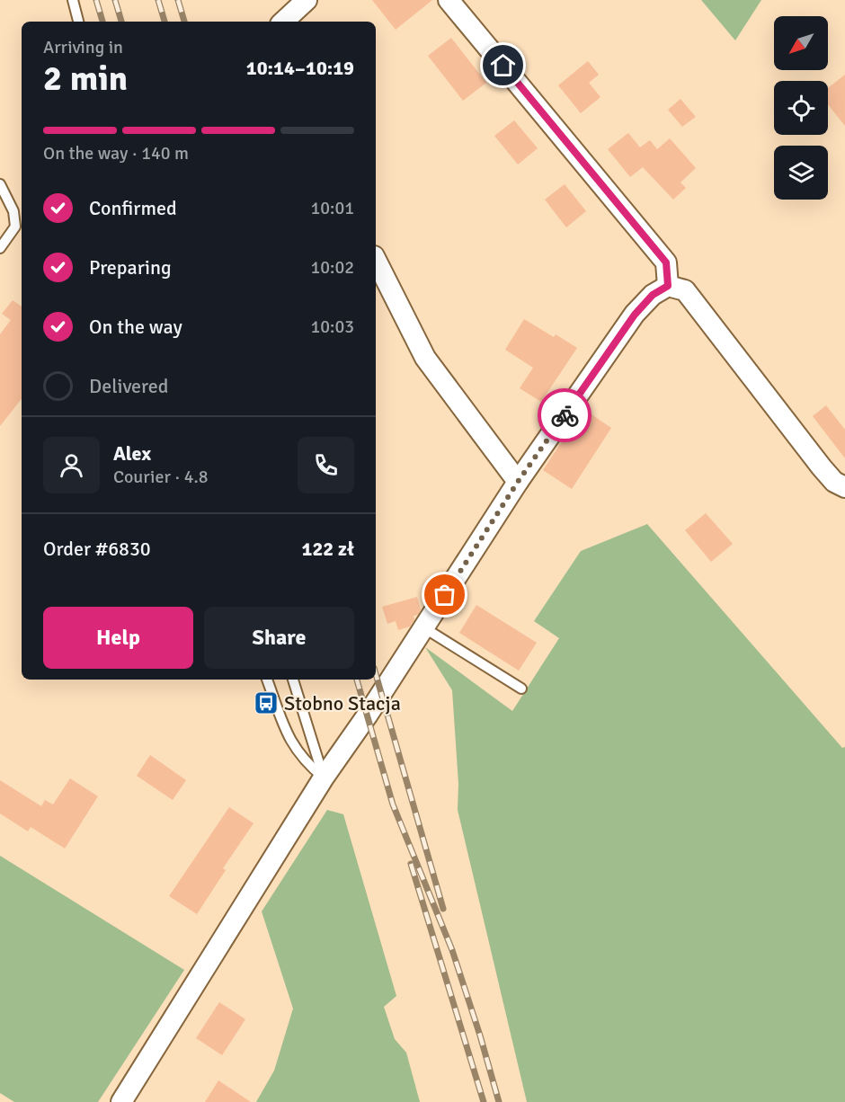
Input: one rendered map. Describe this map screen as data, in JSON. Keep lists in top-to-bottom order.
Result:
{
  "places": {
    "bus stop": ["Stobno Stacja"]
  },
  "north": "bottom left",
  "page": {
    "heading": ["2 min", "Arriving in", "10:14–10:19"],
    "panel": [
      "Alex",
      "Courier · 4.8",
      "Order #6830",
      "122 zł"
    ],
    "bar": "On the way · 140 m",
    "list": [
      ["Confirmed", "10:01"],
      ["Preparing", "10:02"],
      ["On the way", "10:03"],
      "Delivered"
    ],
    "buttons": ["Help", "Share"]
  }
}
